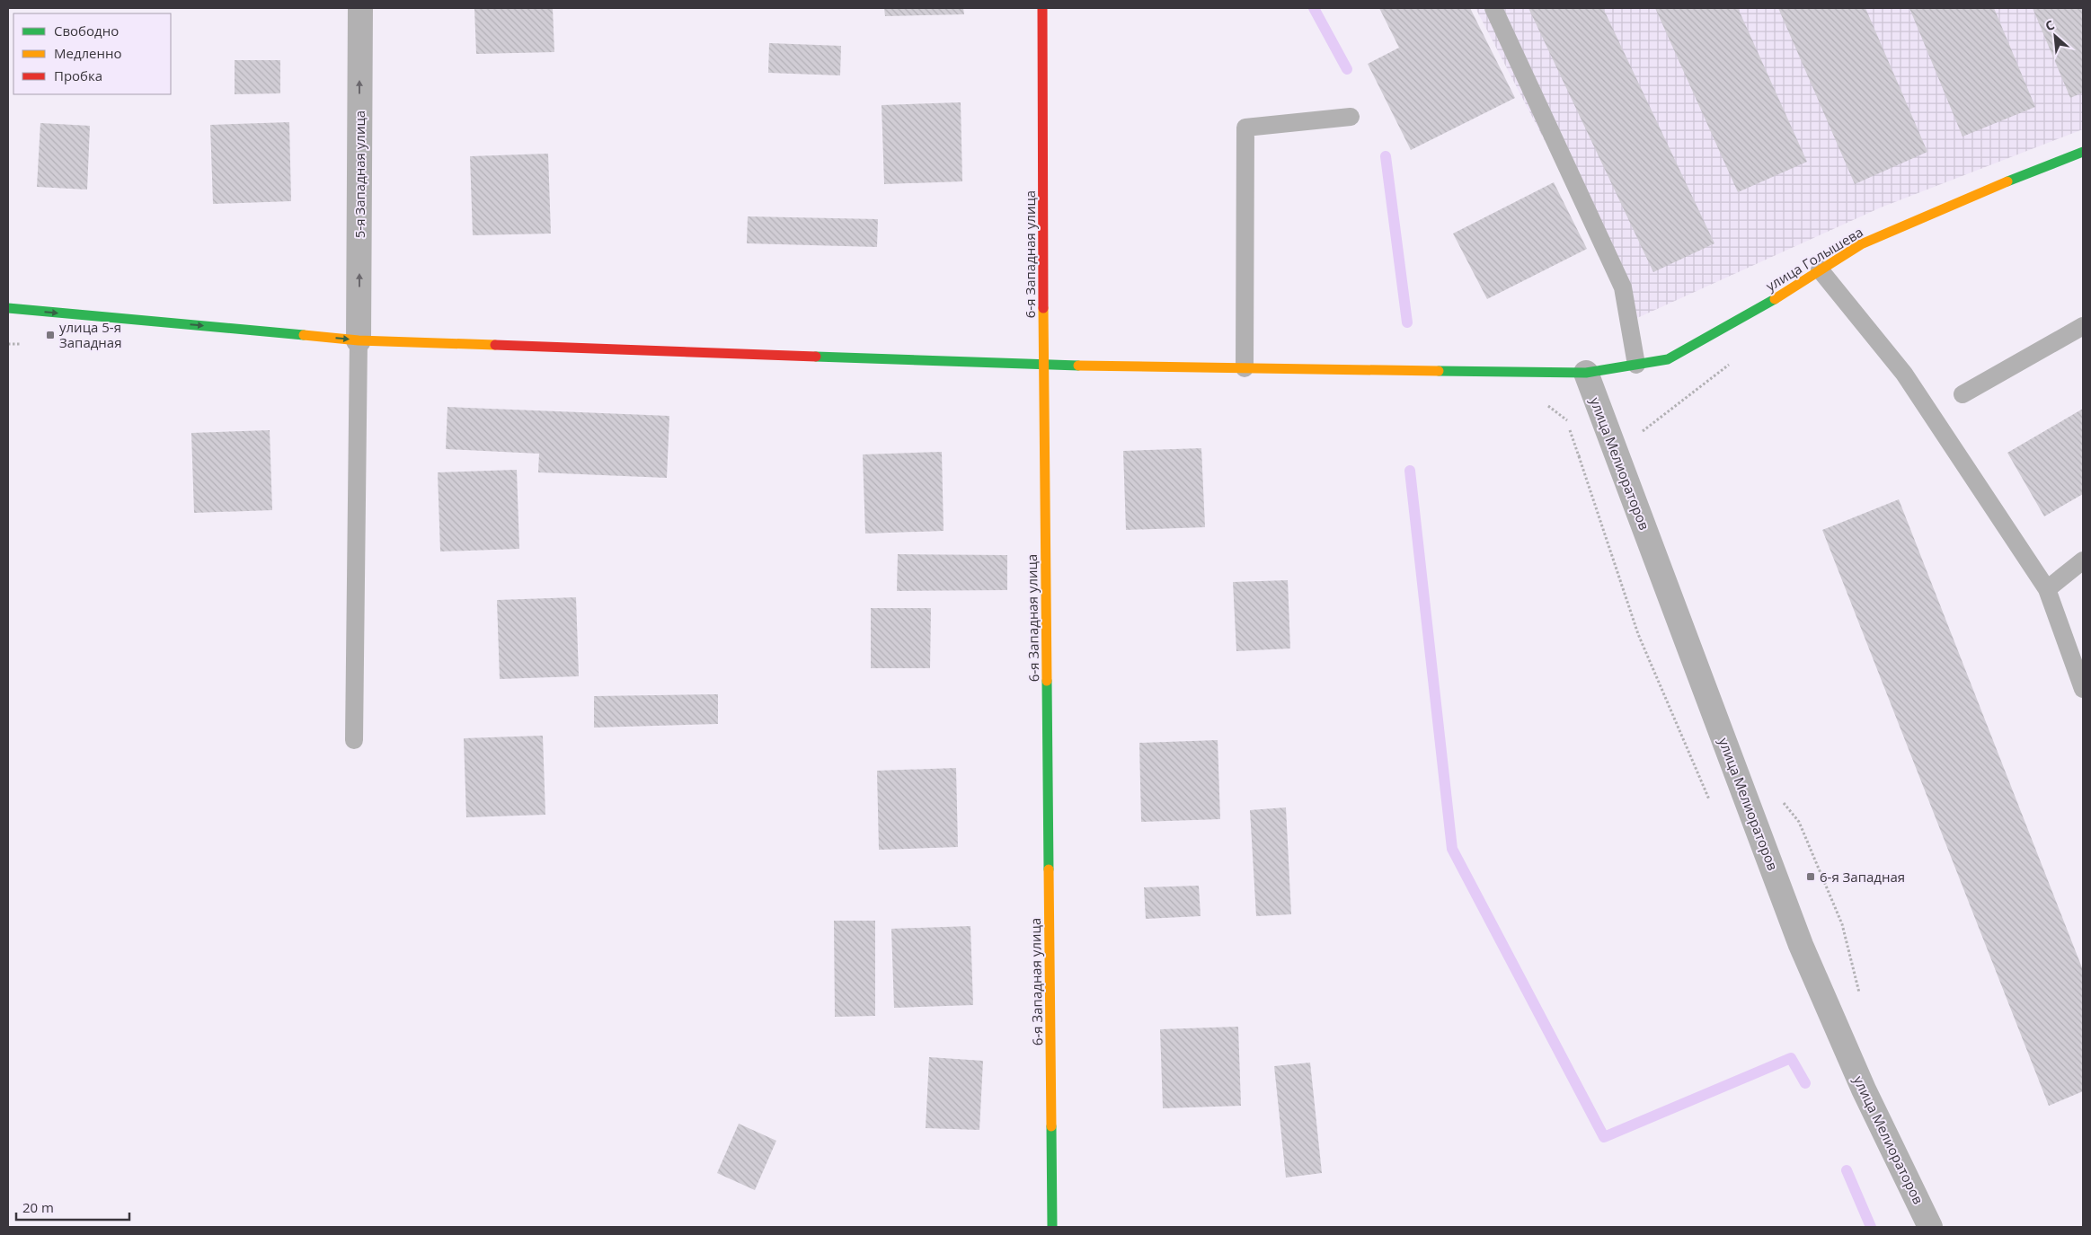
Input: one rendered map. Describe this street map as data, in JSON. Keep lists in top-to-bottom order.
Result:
{
  "streets": {
    "street": [
      "5-я Западная улица",
      "6-я Западная улица",
      "улица Голышева",
      "улица Мелиораторов"
    ]
  },
  "crossings": [
    ["5-я Западная улица", "улица Голышева"],
    ["6-я Западная улица", "улица Голышева"],
    ["улица Голышева", "улица Мелиораторов"]
  ],
  "one_way": ["5-я Западная улица"],
  "places": {
    "transit": ["улица 5-я Западная", "6-я Западная"]
  },
  "legend": ["Свободно", "Медленно", "Пробка"],
  "scale_bar": "20 m",
  "north": "top left"
}
